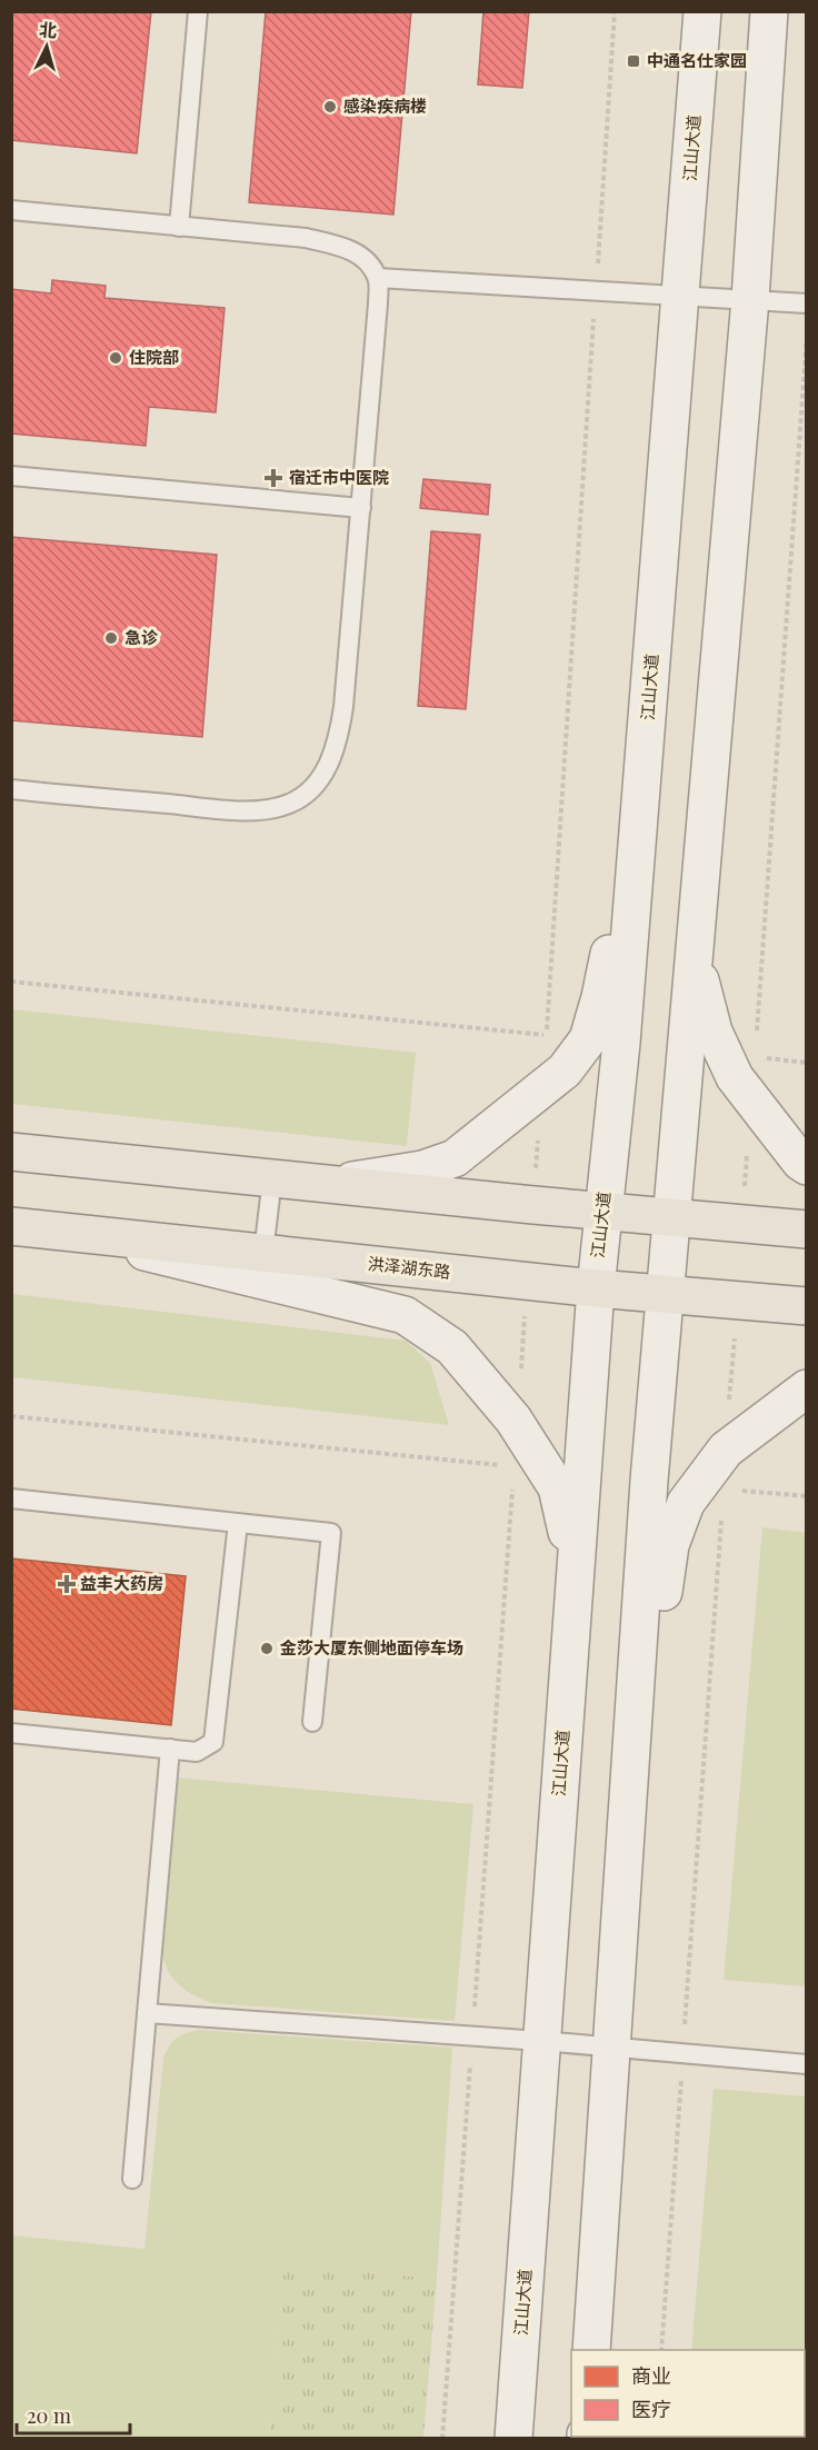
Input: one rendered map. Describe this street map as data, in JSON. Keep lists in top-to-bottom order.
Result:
{
  "streets": {
    "main road": ["江山大道", "洪泽湖东路"]
  },
  "crossings": [
    ["江山大道", "洪泽湖东路"]
  ],
  "places": {
    "transit": ["中通名仕家园"],
    "other": [
      "感染疾病楼",
      "住院部",
      "急诊",
      "金莎大厦东侧地面停车场"
    ],
    "health": ["宿迁市中医院", "益丰大药房"]
  },
  "legend": ["商业", "医疗"],
  "scale_bar": "20 m",
  "north": "top"
}
